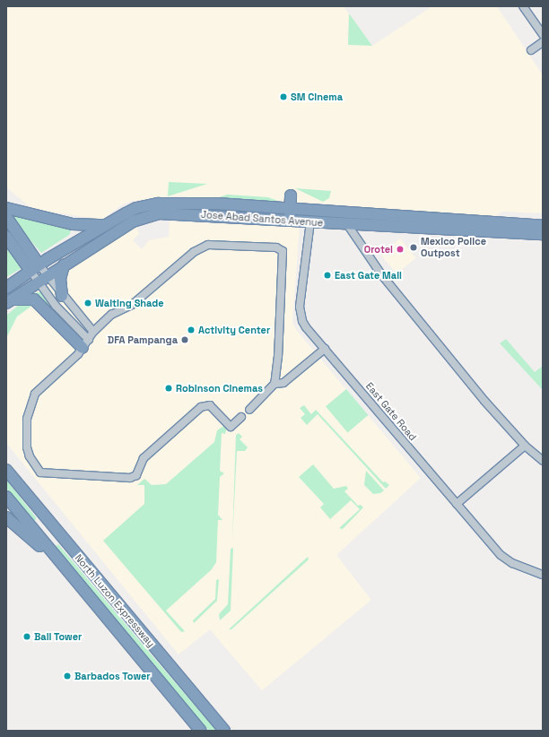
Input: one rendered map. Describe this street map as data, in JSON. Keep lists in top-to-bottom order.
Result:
{
  "streets": {
    "highway": ["Jose Abad Santos Avenue", "North Luzon Expressway"],
    "street": ["East Gate Road"]
  },
  "crossings": [
    ["Jose Abad Santos Avenue", "East Gate Road"]
  ],
  "places": [
    "SM Cinema",
    "Mexico Police Outpost",
    "Orotel",
    "East Gate Mall",
    "Waiting Shade",
    "Activity Center",
    "DFA Pampanga",
    "Robinson Cinemas",
    "Bali Tower",
    "Barbados Tower"
  ]
}
